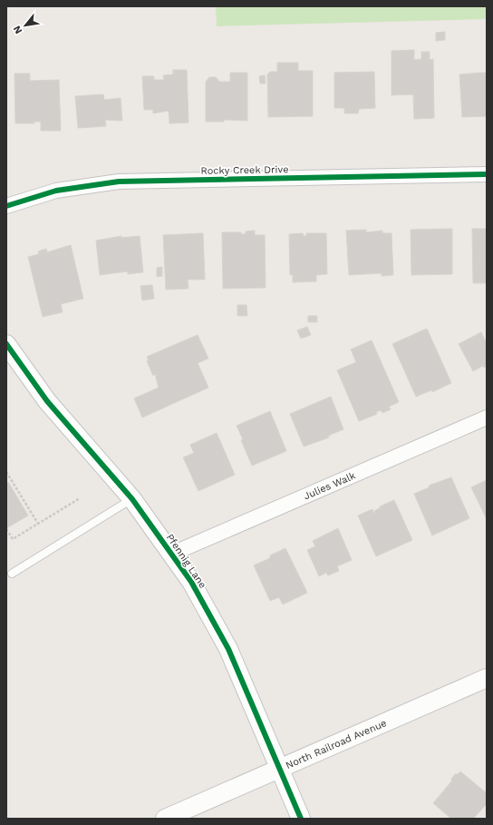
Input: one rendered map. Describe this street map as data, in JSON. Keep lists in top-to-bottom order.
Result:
{
  "streets": {
    "street": [
      "Rocky Creek Drive",
      "Julies Walk",
      "Pfennig Lane",
      "North Railroad Avenue"
    ]
  },
  "crossings": [
    ["Julies Walk", "Pfennig Lane"],
    ["Pfennig Lane", "North Railroad Avenue"]
  ],
  "north": "bottom left"
}
